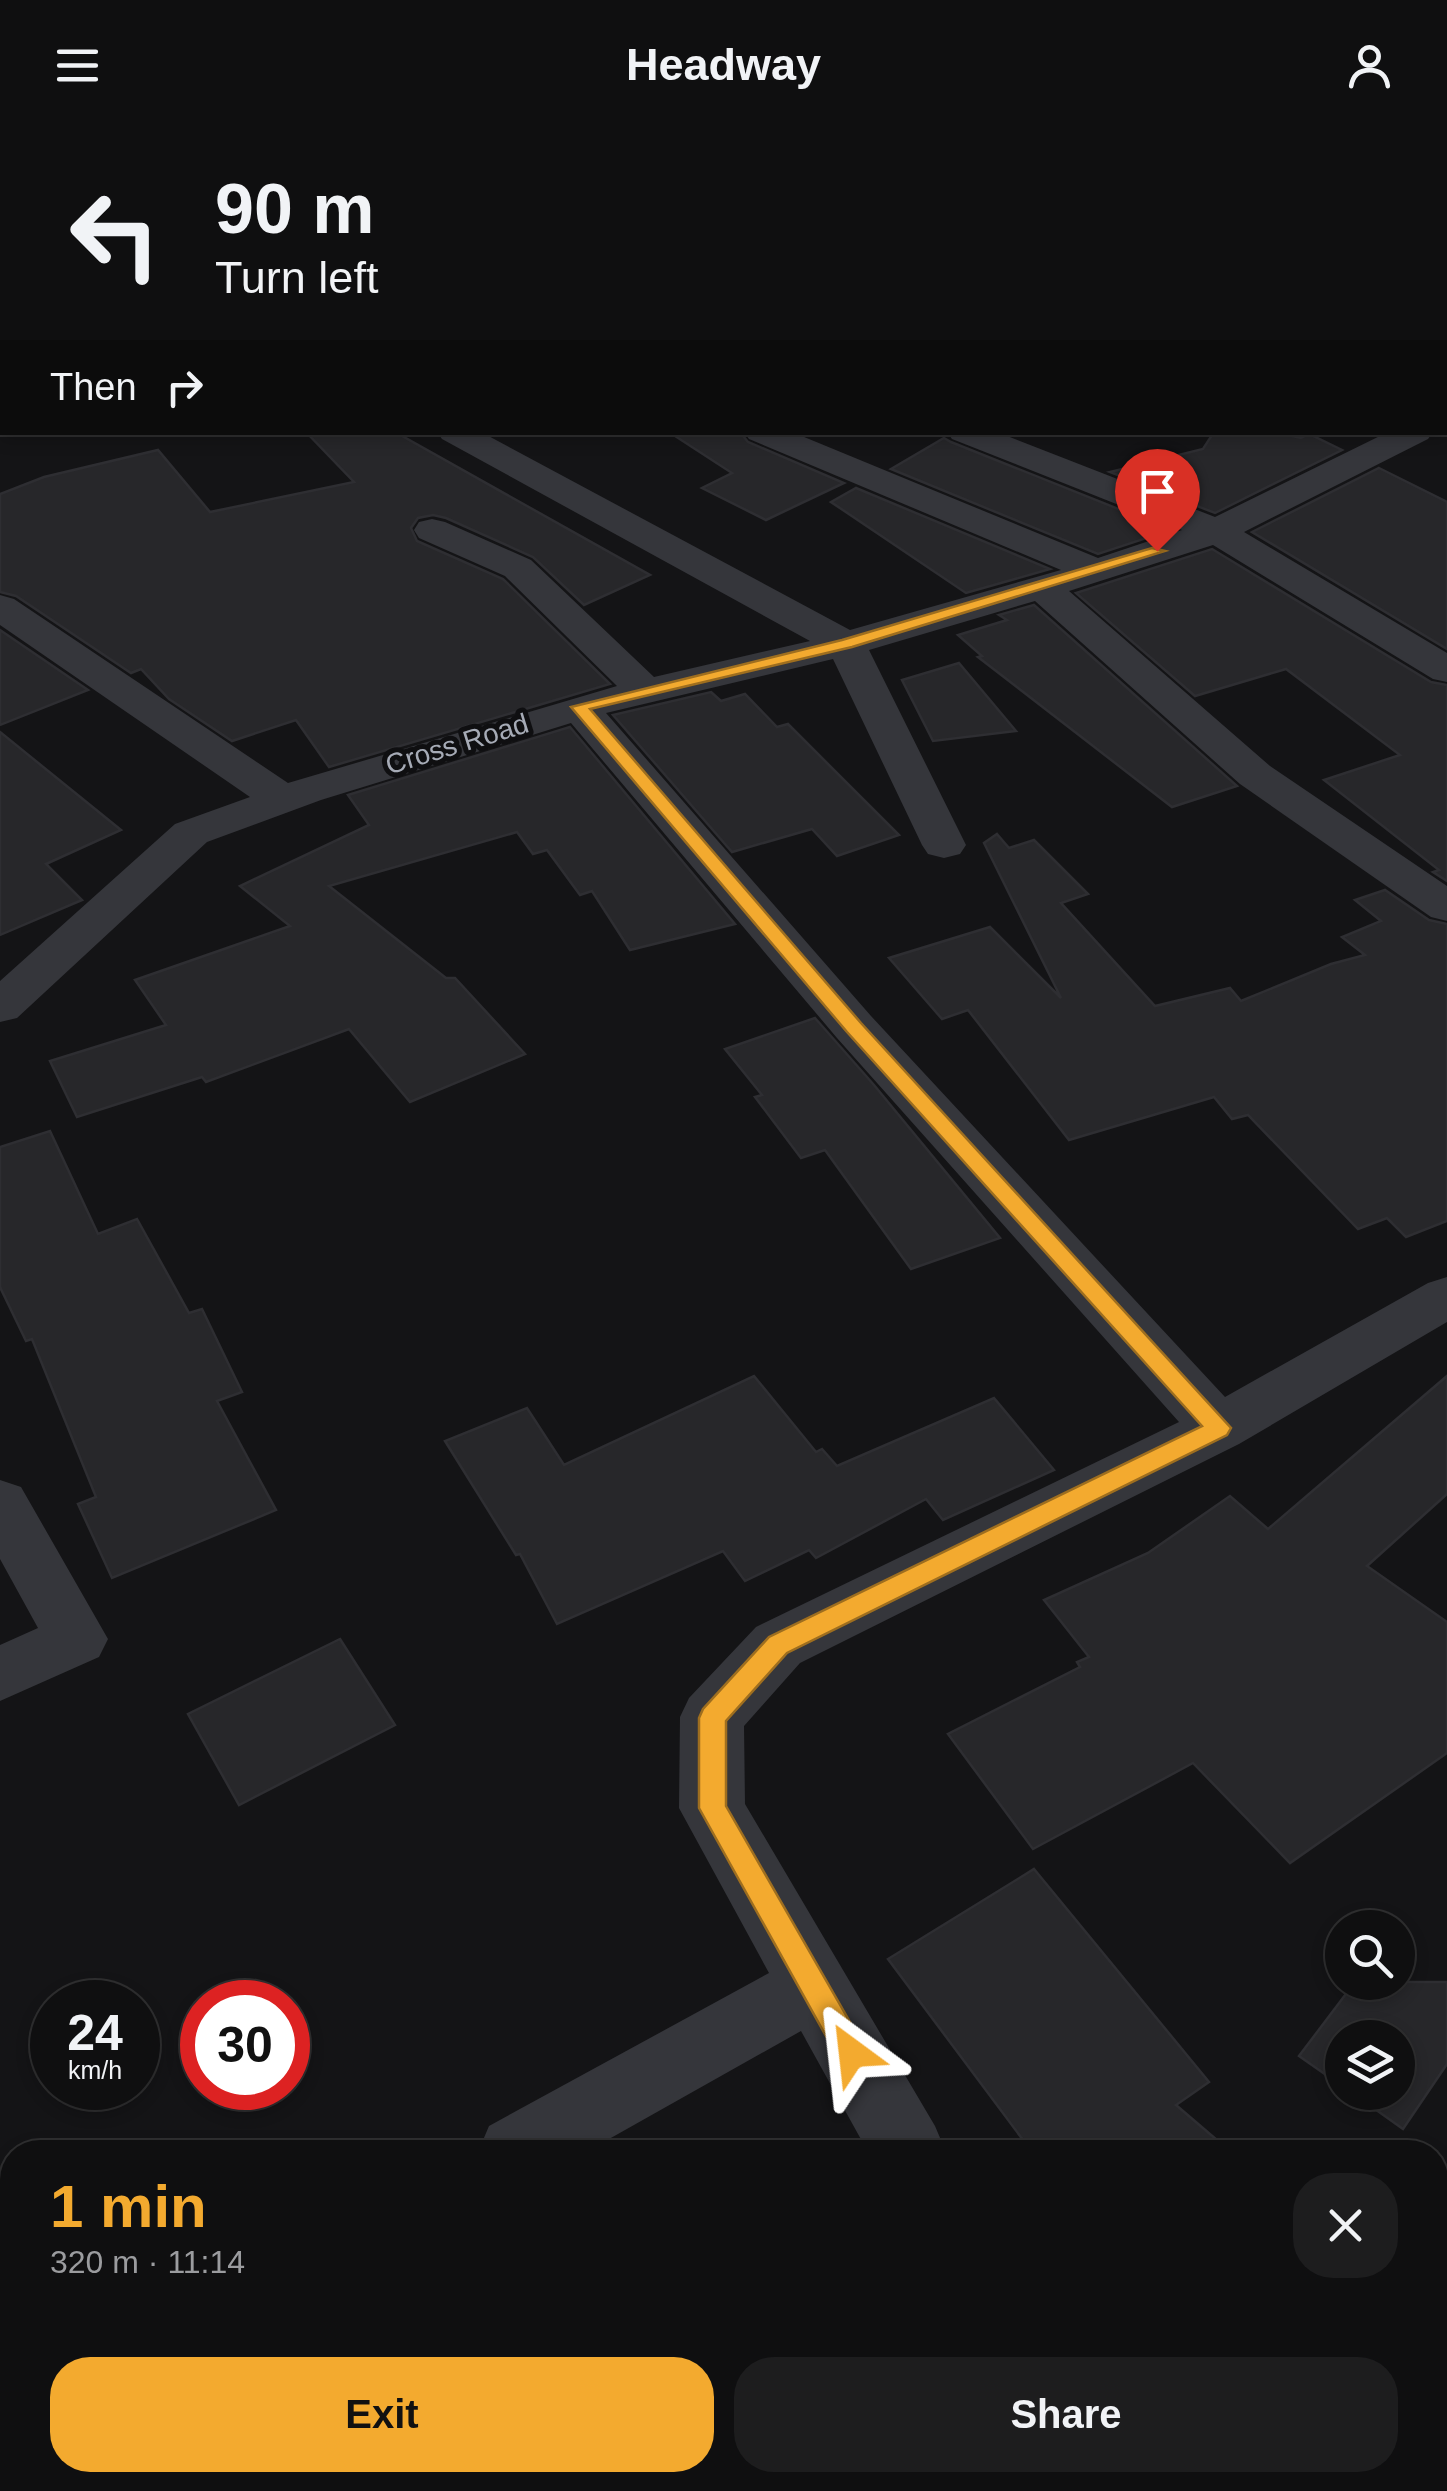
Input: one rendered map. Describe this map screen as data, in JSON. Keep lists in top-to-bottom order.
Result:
{
  "streets": {
    "street": ["Cross Road"]
  },
  "page": {
    "header": "Headway",
    "turn": ["90 m", "Turn left"],
    "then": "Then",
    "speed": "24 km/h",
    "limit": "30",
    "heading": ["1 min", "320 m · 11:14"],
    "buttons": ["Exit", "Share"]
  }
}
